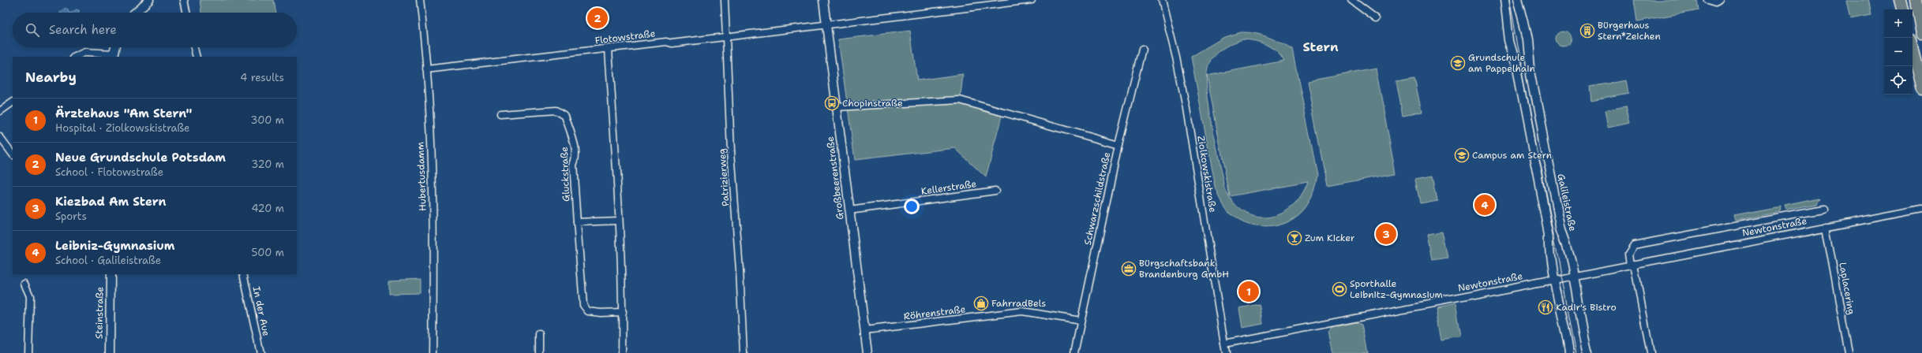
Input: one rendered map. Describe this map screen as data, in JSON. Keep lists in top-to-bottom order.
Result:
{
  "streets": {
    "street": [
      "Flotowstraße",
      "Gluckstraße",
      "Ziolkowskistraße",
      "Hubertusdamm",
      "Patrizierweg",
      "Großbeerenstraße",
      "Kellerstraße",
      "Schwarzschildstraße",
      "Galileistraße",
      "Newtonstraße",
      "Laplacering",
      "In der Aue",
      "Steinstraße",
      "Röhrenstraße"
    ]
  },
  "crossings": [
    ["Flotowstraße", "Hubertusdamm"],
    ["Flotowstraße", "Patrizierweg"],
    ["Flotowstraße", "Großbeerenstraße"],
    ["Ziolkowskistraße", "Newtonstraße"],
    ["Großbeerenstraße", "Kellerstraße"],
    ["Großbeerenstraße", "Röhrenstraße"],
    ["Schwarzschildstraße", "Röhrenstraße"],
    ["Galileistraße", "Newtonstraße"],
    ["Newtonstraße", "Laplacering"]
  ],
  "districts": ["Stern"],
  "places": {
    "building": ["Bürgerhaus Stern*Zeichen"],
    "school or university": ["Grundschule am Pappelhain", "Campus am Stern"],
    "bus stop": ["Chopinstraße"],
    "bar": ["Zum Kicker"],
    "office": ["Bürgschaftsbank Brandenburg GmbH"],
    "sports": ["Sporthalle Leibnitz-Gymnasium"],
    "shop": ["FahrradBels"],
    "restaurant": ["Kadir's Bistro"]
  },
  "page": {
    "pins": [
      "2",
      "4",
      "3",
      "1"
    ],
    "map_buttons": ["+", "−"],
    "search": "Search here",
    "heading": ["Nearby", "4 results"],
    "list": [
      {
        "mark": "1",
        "name": "Ärztehaus \"Am Stern\"",
        "note": "Hospital · Ziolkowskistraße",
        "value": "300 m"
      },
      {
        "mark": "2",
        "name": "Neue Grundschule Potsdam",
        "note": "School · Flotowstraße",
        "value": "320 m"
      },
      {
        "mark": "3",
        "name": "Kiezbad Am Stern",
        "note": "Sports",
        "value": "420 m"
      },
      {
        "mark": "4",
        "name": "Leibniz-Gymnasium",
        "note": "School · Galileistraße",
        "value": "500 m"
      }
    ]
  }
}
